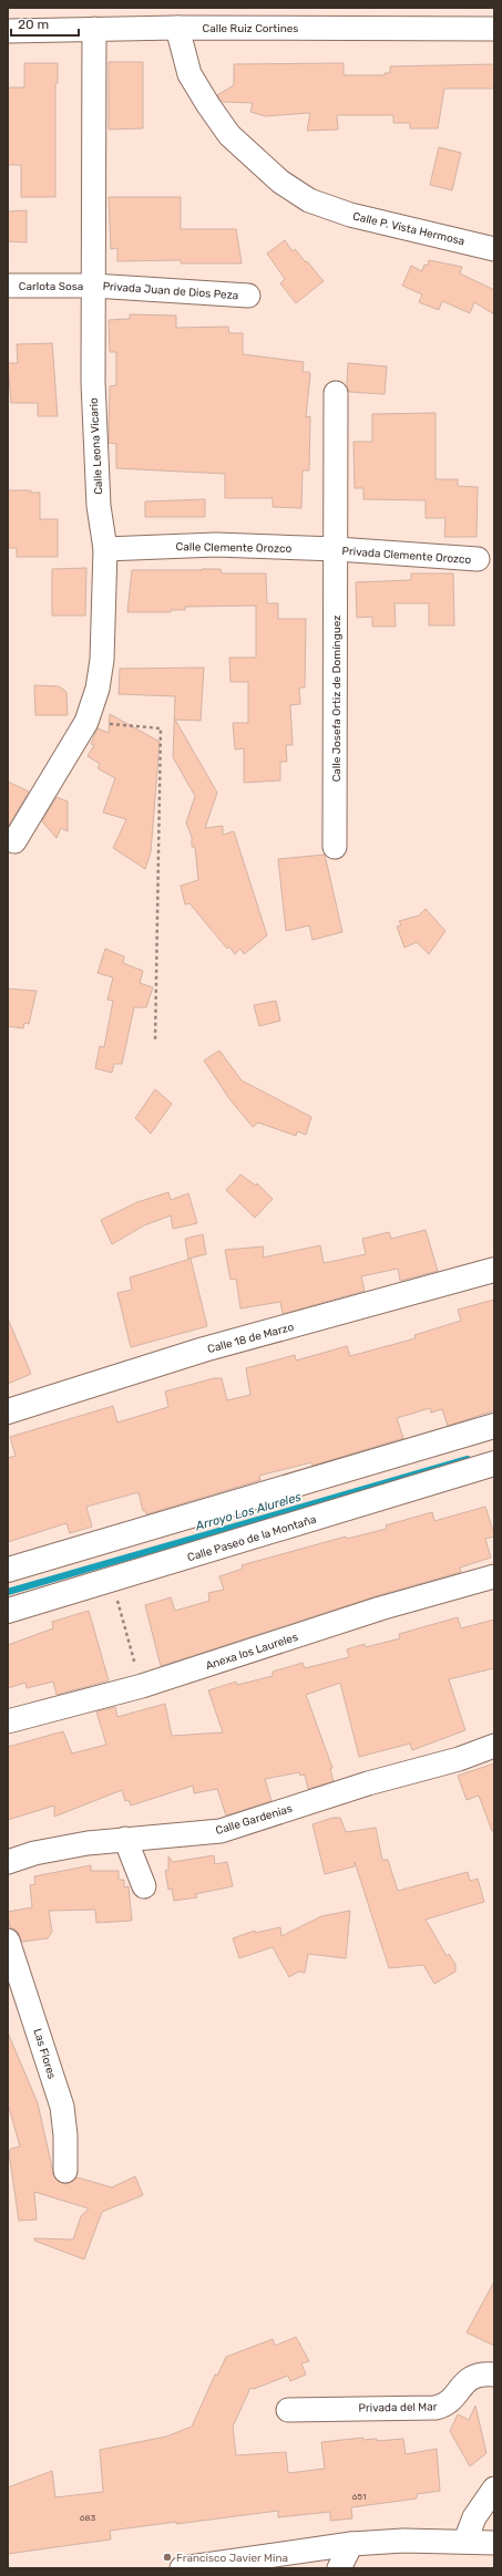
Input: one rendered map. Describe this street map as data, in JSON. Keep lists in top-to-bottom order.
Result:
{
  "streets": {
    "main road": ["Calle 18 de Marzo", "Calle Paseo de la Montaña"],
    "street": [
      "Calle Ruiz Cortines",
      "Calle P. Vista Hermosa",
      "Carlota Sosa",
      "Privada Juan de Dios Peza",
      "Calle Leona Vicario",
      "Calle Clemente Orozco",
      "Privada Clemente Orozco",
      "Calle Josefa Ortiz de Domínguez",
      "Anexa los Laureles",
      "Calle Gardenias",
      "Las Flores",
      "Privada del Mar"
    ]
  },
  "crossings": [
    ["Calle Ruiz Cortines", "Calle P. Vista Hermosa"],
    ["Calle Ruiz Cortines", "Calle Leona Vicario"],
    ["Carlota Sosa", "Privada Juan de Dios Peza"],
    ["Carlota Sosa", "Calle Leona Vicario"],
    ["Privada Juan de Dios Peza", "Calle Leona Vicario"],
    ["Calle Leona Vicario", "Calle Clemente Orozco"],
    ["Calle Clemente Orozco", "Privada Clemente Orozco"],
    ["Calle Clemente Orozco", "Calle Josefa Ortiz de Domínguez"],
    ["Privada Clemente Orozco", "Calle Josefa Ortiz de Domínguez"]
  ],
  "water": ["Arroyo Los Alureles"],
  "places": ["Francisco Javier Mina"],
  "house_numbers": ["651", "683"],
  "scale_bar": "20 m"
}
